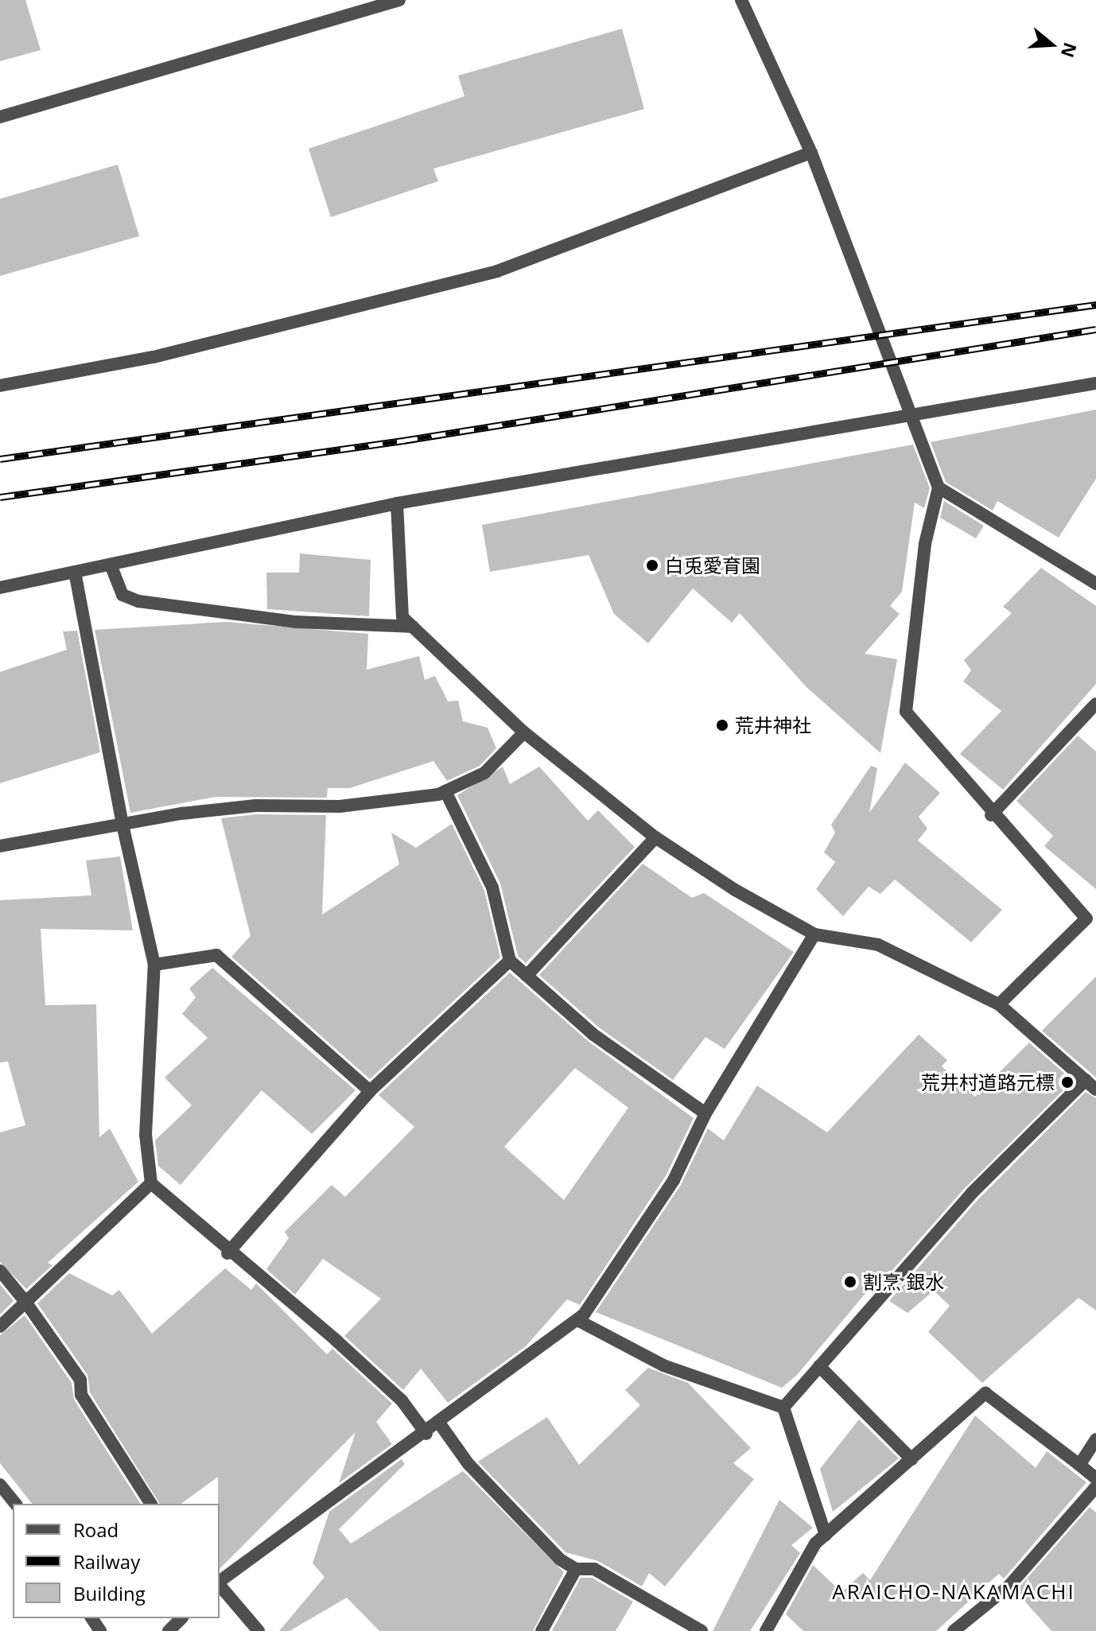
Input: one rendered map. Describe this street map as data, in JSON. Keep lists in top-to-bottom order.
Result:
{
  "districts": ["ARAICHO-NAKAMACHI"],
  "places": [
    "白兎愛育園",
    "荒井神社",
    "荒井村道路元標",
    "割烹 銀水"
  ],
  "legend": ["Road", "Railway", "Building"],
  "north": "right"
}
